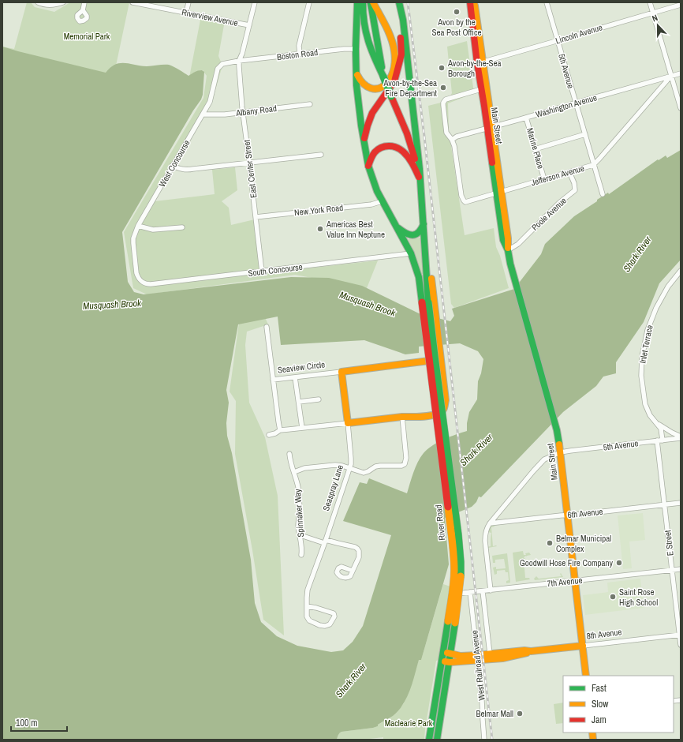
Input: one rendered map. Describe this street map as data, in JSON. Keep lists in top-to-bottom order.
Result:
{
  "streets": {
    "main road": [
      "Main Street",
      "Seaview Circle",
      "Seaspray Lane",
      "River Road",
      "8th Avenue"
    ],
    "street": [
      "Riverview Avenue",
      "Lincoln Avenue",
      "Boston Road",
      "5th Avenue",
      "Washington Avenue",
      "Albany Road",
      "Marine Place",
      "West Concourse",
      "East Center Street",
      "Jefferson Avenue",
      "New York Road",
      "Poole Avenue",
      "South Concourse",
      "Inlet Terrace",
      "Spinnaker Way",
      "6th Avenue",
      "E Street",
      "7th Avenue",
      "West Railroad Avenue"
    ]
  },
  "crossings": [
    ["Riverview Avenue", "East Center Street"],
    ["Lincoln Avenue", "5th Avenue"],
    ["Lincoln Avenue", "Main Street"],
    ["Boston Road", "West Concourse"],
    ["Boston Road", "East Center Street"],
    ["5th Avenue", "Washington Avenue"],
    ["5th Avenue", "Main Street"],
    ["5th Avenue", "Jefferson Avenue"],
    ["5th Avenue", "Inlet Terrace"],
    ["5th Avenue", "E Street"],
    ["Washington Avenue", "Main Street"],
    ["Washington Avenue", "Marine Place"],
    ["Washington Avenue", "Jefferson Avenue"],
    ["Albany Road", "West Concourse"],
    ["Albany Road", "East Center Street"],
    ["Main Street", "Jefferson Avenue"],
    ["Main Street", "Poole Avenue"],
    ["Main Street", "6th Avenue"],
    ["Main Street", "7th Avenue"],
    ["Main Street", "8th Avenue"],
    ["Marine Place", "Jefferson Avenue"],
    ["West Concourse", "East Center Street"],
    ["West Concourse", "South Concourse"],
    ["East Center Street", "New York Road"],
    ["East Center Street", "South Concourse"],
    ["Jefferson Avenue", "Poole Avenue"],
    ["Seaview Circle", "Seaspray Lane"],
    ["Seaview Circle", "River Road"],
    ["6th Avenue", "E Street"],
    ["River Road", "8th Avenue"],
    ["E Street", "7th Avenue"],
    ["E Street", "8th Avenue"],
    ["7th Avenue", "West Railroad Avenue"],
    ["8th Avenue", "West Railroad Avenue"]
  ],
  "water": ["Shark River", "Musquash Brook"],
  "parks": ["Memorial Park", "Maclearie Park"],
  "places": [
    "Avon by the Sea Post Office",
    "Avon-by-the-Sea Borough",
    "Avon-by-the-Sea Fire Department",
    "Americas Best Value Inn Neptune",
    "Belmar Municipal Complex",
    "Goodwill Hose Fire Company",
    "Saint Rose High School",
    "Belmar Mall"
  ],
  "legend": ["Fast", "Slow", "Jam"],
  "scale_bar": "100 m",
  "north": "top"
}
